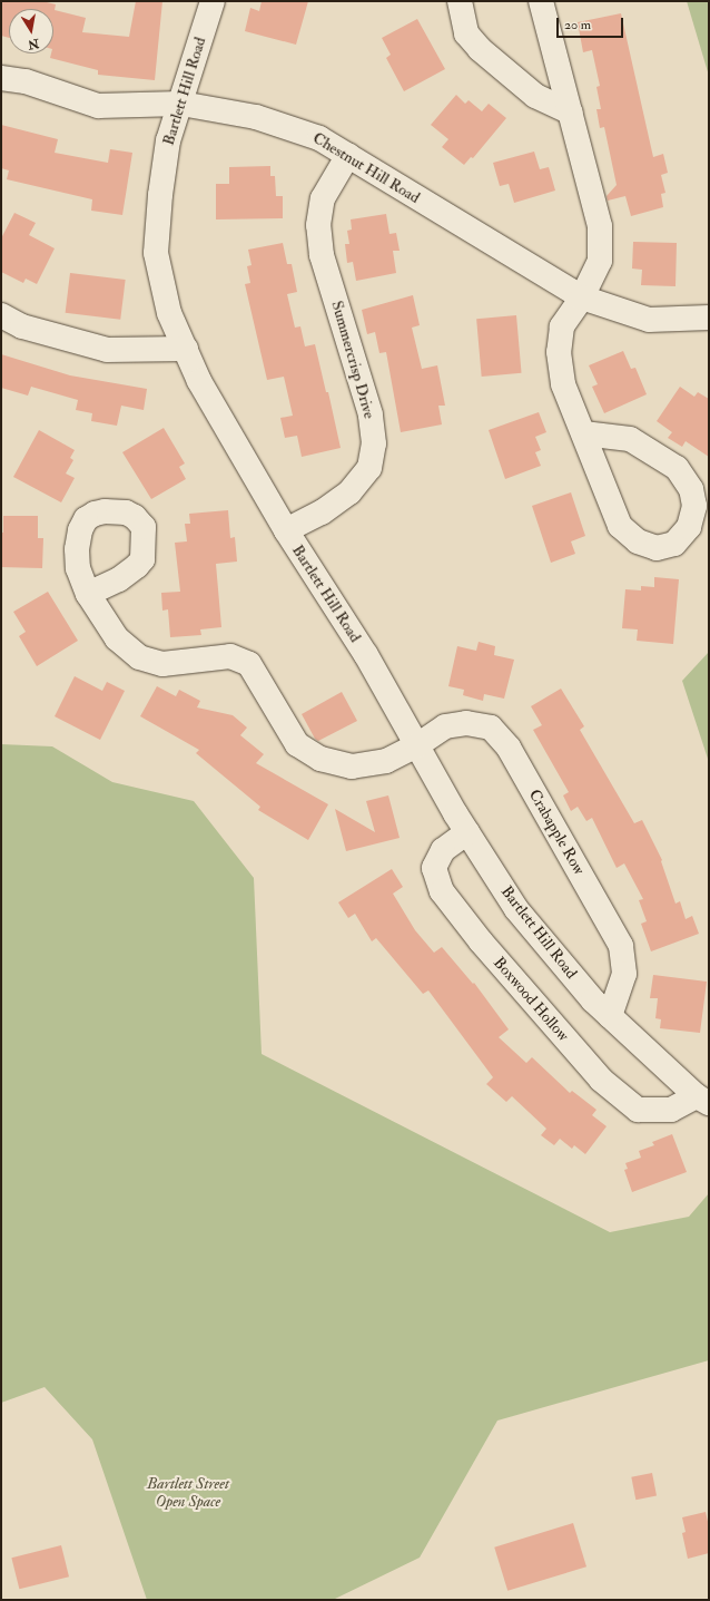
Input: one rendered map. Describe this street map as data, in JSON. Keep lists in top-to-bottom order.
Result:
{
  "streets": {
    "street": [
      "Bartlett Hill Road",
      "Chestnut Hill Road",
      "Summercrisp Drive",
      "Crabapple Row",
      "Boxwood Hollow"
    ]
  },
  "crossings": [
    ["Bartlett Hill Road", "Chestnut Hill Road"],
    ["Bartlett Hill Road", "Summercrisp Drive"],
    ["Bartlett Hill Road", "Crabapple Row"],
    ["Bartlett Hill Road", "Boxwood Hollow"],
    ["Chestnut Hill Road", "Summercrisp Drive"]
  ],
  "parks": ["Bartlett Street Open Space"],
  "scale_bar": "20 m",
  "north": "bottom"
}
